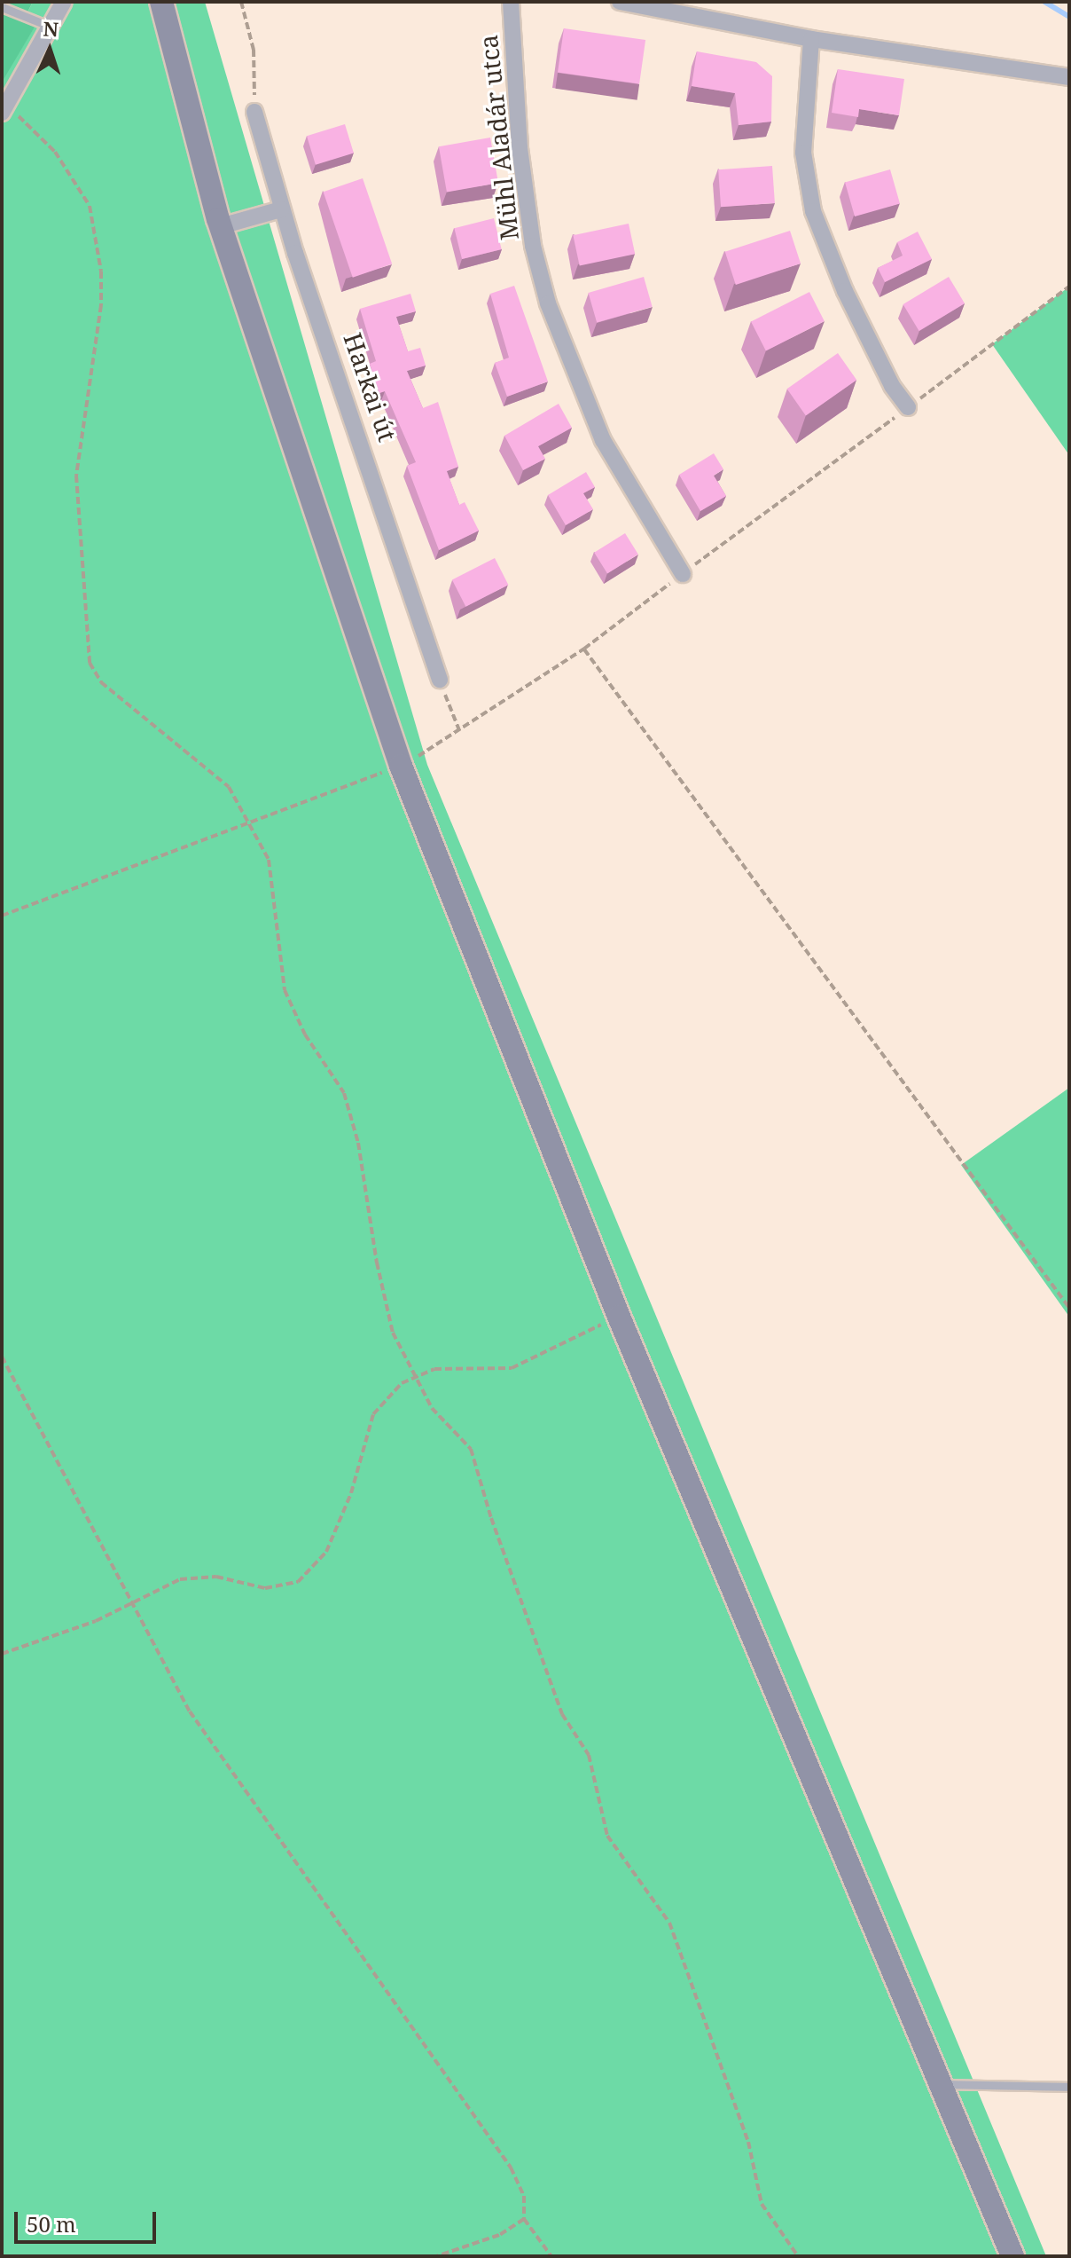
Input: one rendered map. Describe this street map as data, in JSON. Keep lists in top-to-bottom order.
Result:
{
  "streets": {
    "street": ["Mühl Aladár utca", "Harkai út"]
  },
  "scale_bar": "50 m",
  "north": "top"
}
